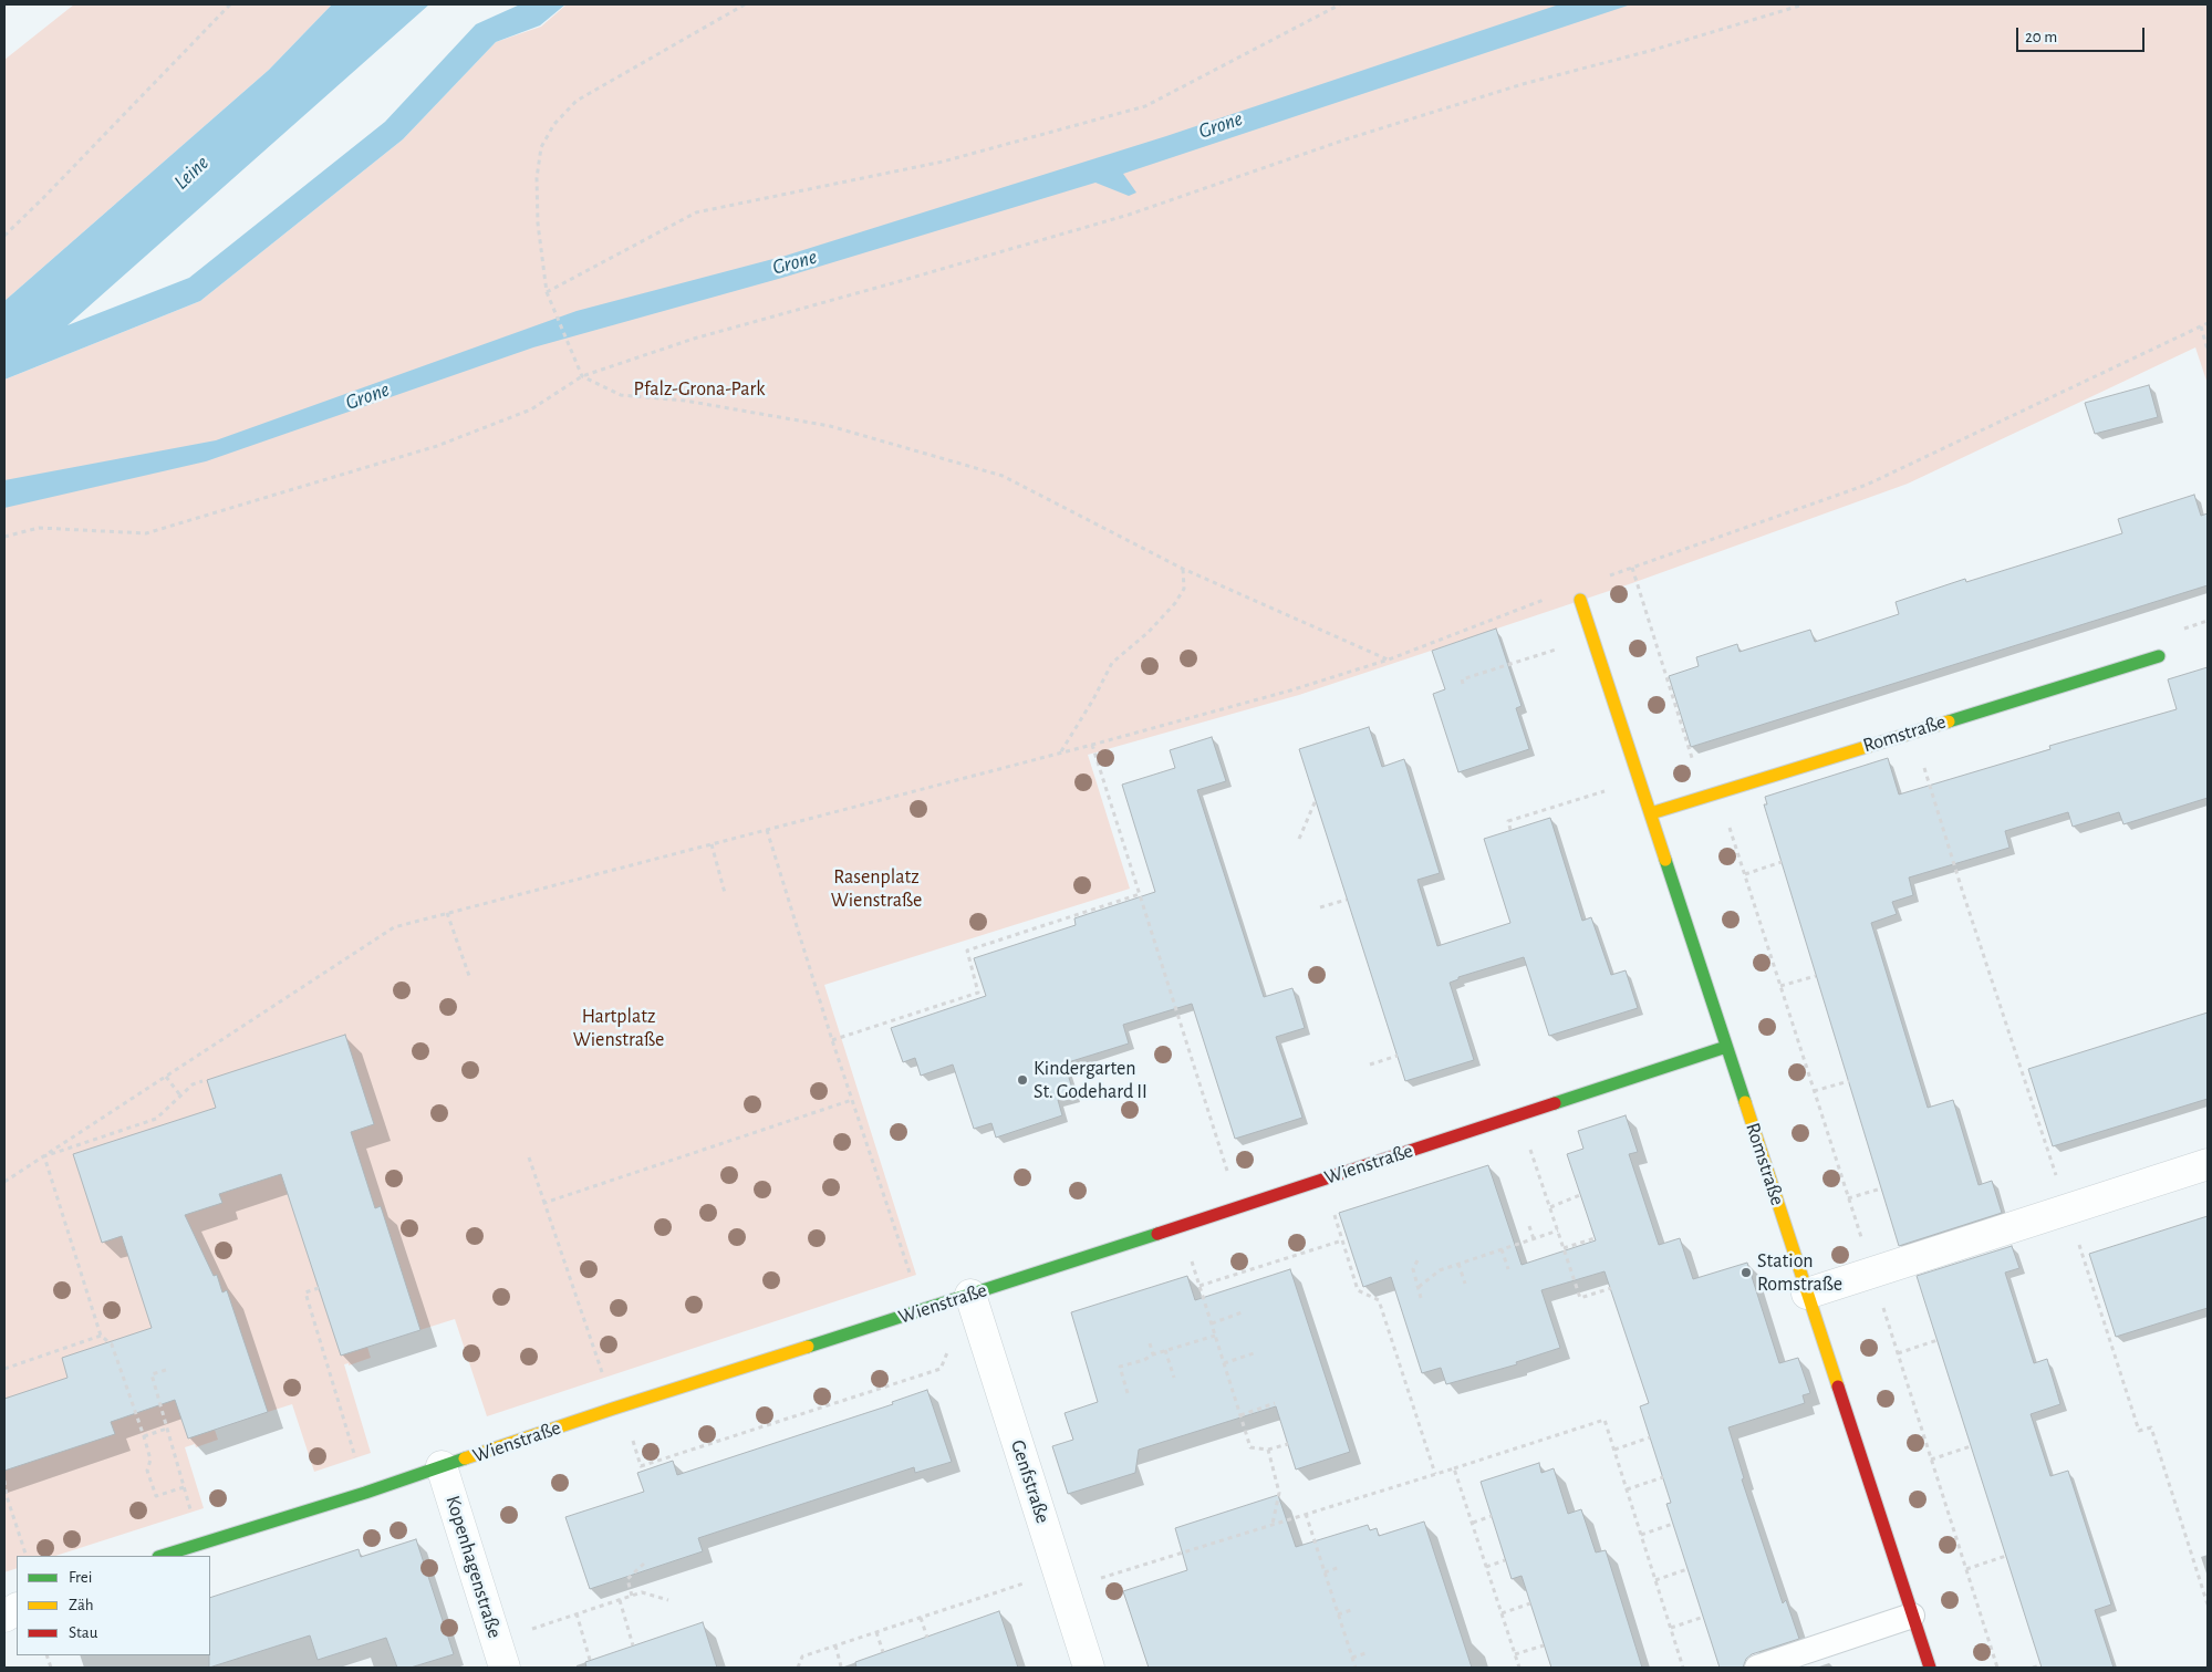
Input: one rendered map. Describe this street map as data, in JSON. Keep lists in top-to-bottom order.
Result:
{
  "streets": {
    "street": [
      "Romstraße",
      "Wienstraße",
      "Genfstraße",
      "Kopenhagenstraße"
    ]
  },
  "crossings": [
    ["Romstraße", "Wienstraße"],
    ["Wienstraße", "Genfstraße"],
    ["Wienstraße", "Kopenhagenstraße"]
  ],
  "water": ["Grone", "Leine"],
  "parks": ["Pfalz-Grona-Park", "Rasenplatz Wienstraße", "Hartplatz Wienstraße"],
  "places": ["Kindergarten St. Godehard II", "Station Romstraße"],
  "legend": ["Frei", "Zäh", "Stau"],
  "scale_bar": "20 m"
}
